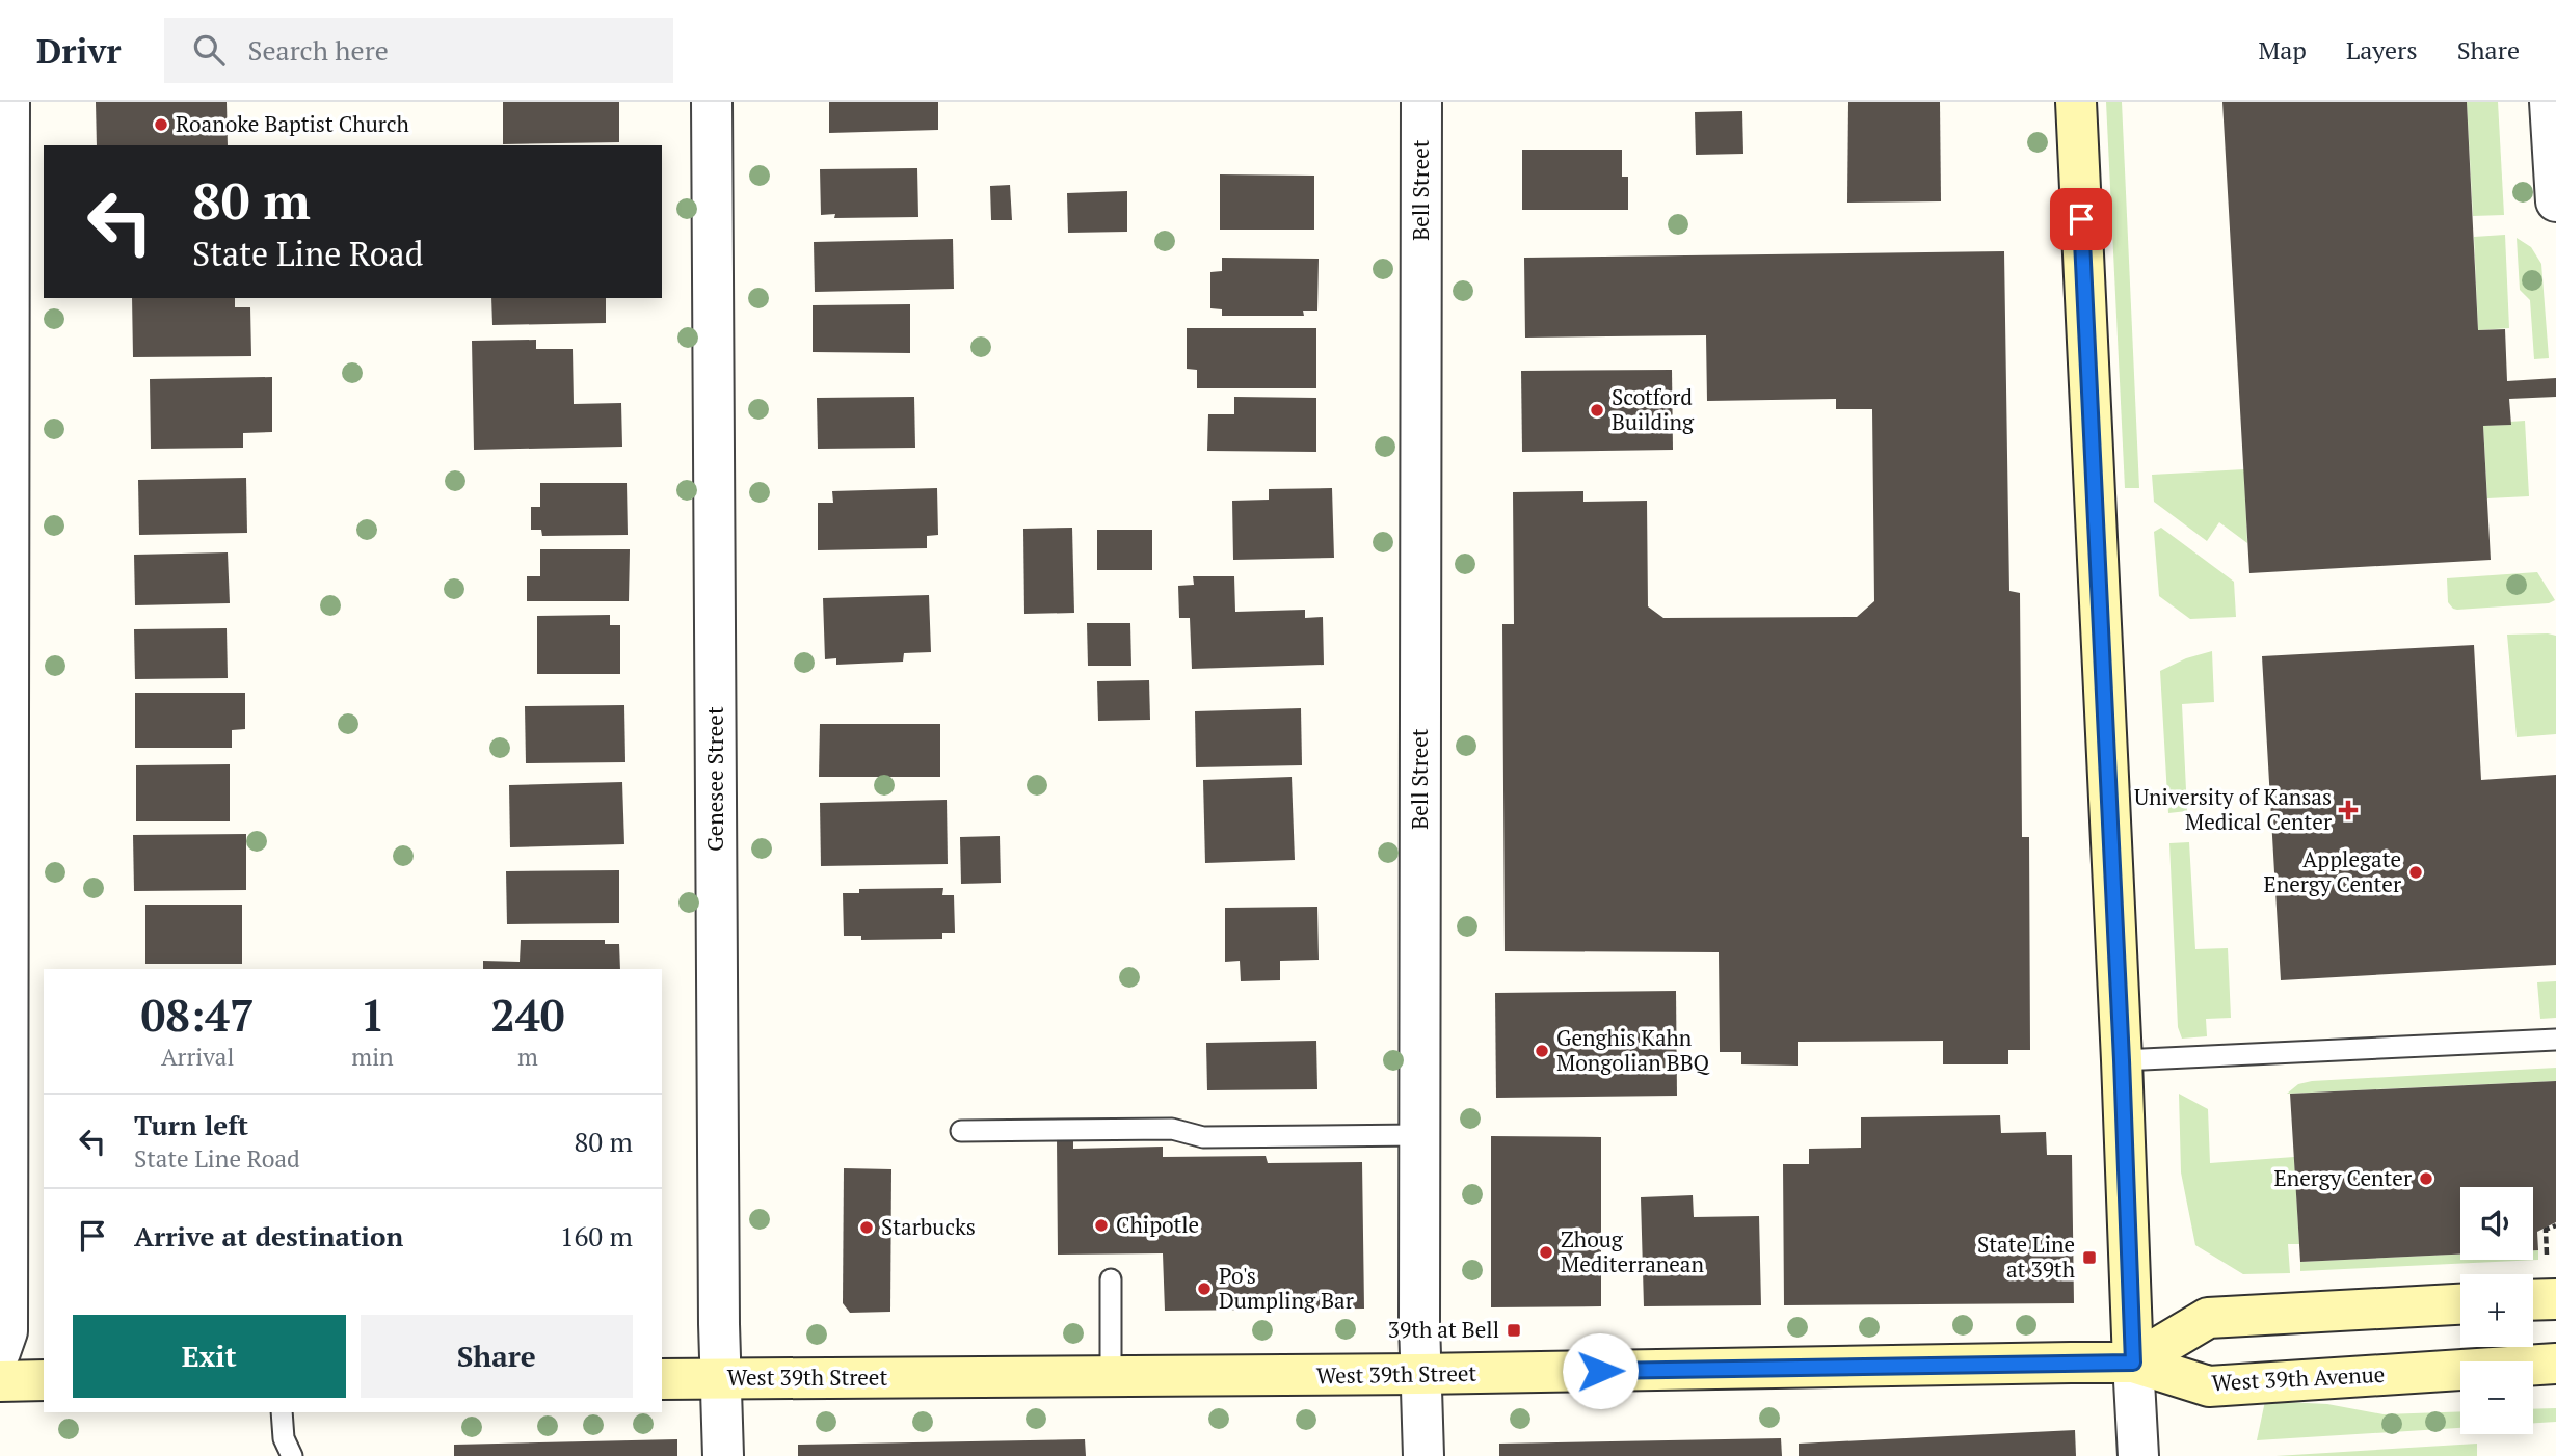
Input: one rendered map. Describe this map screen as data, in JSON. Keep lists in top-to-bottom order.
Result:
{
  "streets": {
    "main road": ["West 39th Street", "West 39th Avenue"],
    "street": ["Bell Street", "Genesee Street"]
  },
  "crossings": [
    ["Bell Street", "West 39th Street"],
    ["Genesee Street", "West 39th Street"],
    ["West 39th Street", "West 39th Avenue"]
  ],
  "places": {
    "other": [
      "Roanoke Baptist Church",
      "Scotford Building",
      "Applegate Energy Center",
      "Genghis Kahn Mongolian BBQ",
      "Energy Center",
      "Chipotle",
      "Starbucks",
      "Zhoug Mediterranean",
      "Po's Dumpling Bar"
    ],
    "health": ["University of Kansas Medical Center"],
    "transit": ["State Line at 39th", "39th at Bell"]
  },
  "page": {
    "header": "Drivr",
    "search": "Search here",
    "nav": ["Map", "Layers", "Share"],
    "turn": ["80 m", "State Line Road"],
    "eta": [
      "08:47",
      "Arrival",
      "1",
      "min",
      "240",
      "m"
    ],
    "list": [
      {
        "name": "Turn left",
        "note": "State Line Road",
        "value": "80 m"
      },
      {
        "name": "Arrive at destination",
        "value": "160 m"
      }
    ],
    "map_buttons": ["+", "−"],
    "buttons": ["Exit", "Share"]
  }
}
